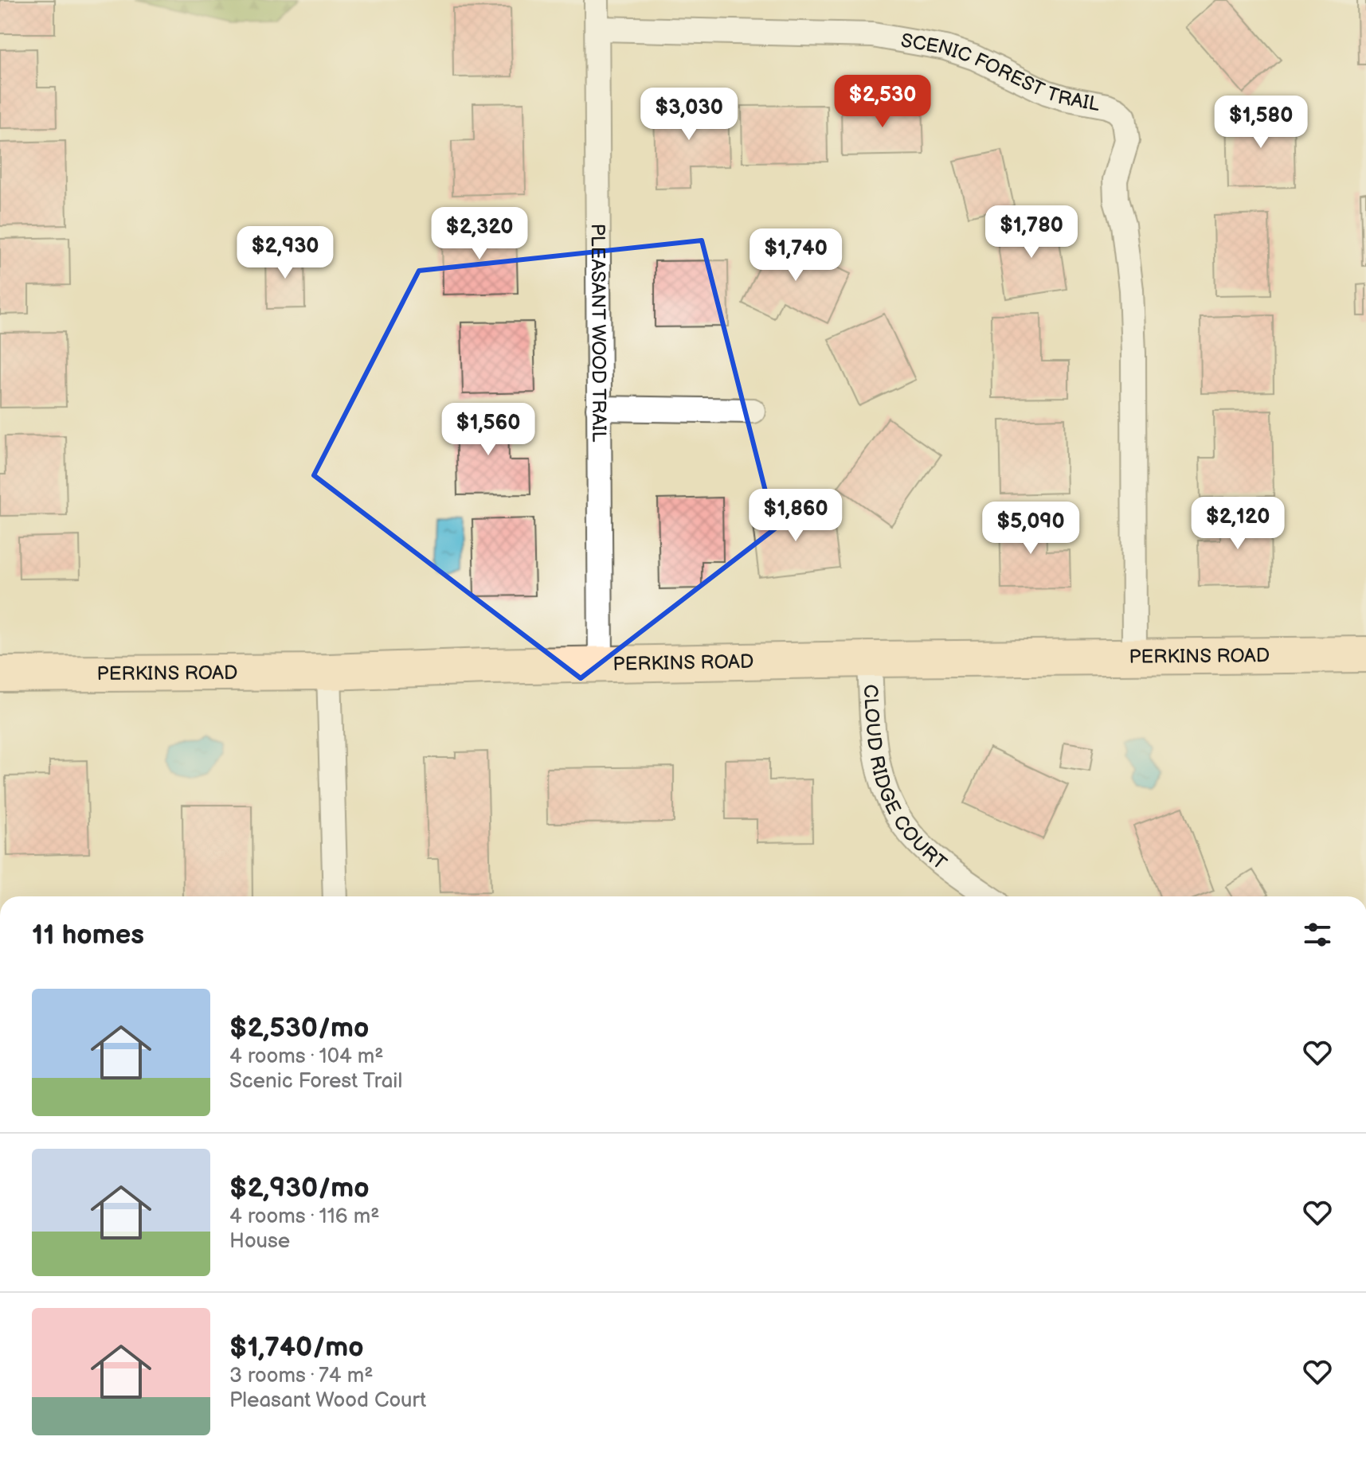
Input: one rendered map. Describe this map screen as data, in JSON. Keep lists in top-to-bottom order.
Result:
{
  "streets": {
    "main road": ["PERKINS ROAD"],
    "street": ["SCENIC FOREST TRAIL", "PLEASANT WOOD TRAIL", "CLOUD RIDGE COURT"]
  },
  "crossings": [
    ["SCENIC FOREST TRAIL", "PLEASANT WOOD TRAIL"],
    ["SCENIC FOREST TRAIL", "PERKINS ROAD"],
    ["PLEASANT WOOD TRAIL", "PERKINS ROAD"],
    ["PERKINS ROAD", "CLOUD RIDGE COURT"]
  ],
  "page": {
    "price": [
      "$2,530",
      "$3,030",
      "$1,580",
      "$1,780",
      "$2,320",
      "$2,930",
      "$1,740",
      "$1,560",
      "$1,860",
      "$2,120",
      "$5,090"
    ],
    "heading": "11 homes",
    "list": [
      {
        "name": "$2,530/mo",
        "note": "4 rooms · 104 m² · Scenic Forest Trail"
      },
      {
        "name": "$2,930/mo",
        "note": "4 rooms · 116 m² · House"
      },
      {
        "name": "$1,740/mo",
        "note": "3 rooms · 74 m² · Pleasant Wood Court"
      }
    ]
  }
}
